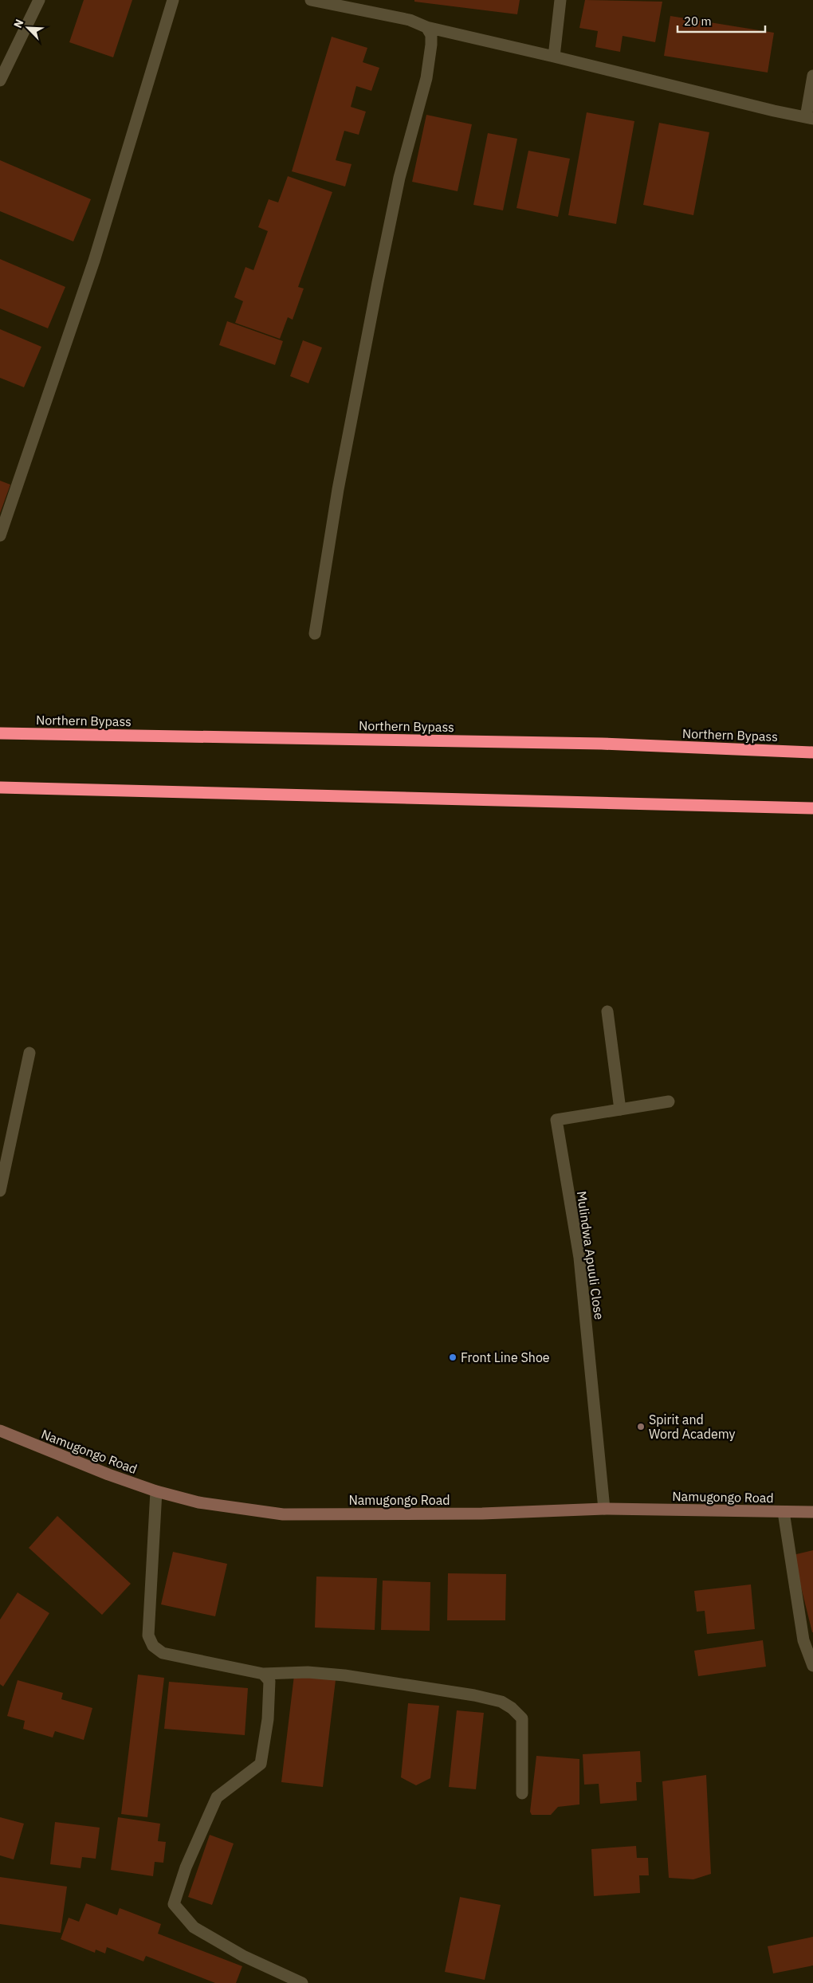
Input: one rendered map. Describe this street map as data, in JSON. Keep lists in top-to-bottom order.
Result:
{
  "streets": {
    "highway": ["Northern Bypass"],
    "main road": ["Namugongo Road"],
    "street": ["Mulindwa Apuuli Close"]
  },
  "crossings": [
    ["Mulindwa Apuuli Close", "Namugongo Road"]
  ],
  "places": ["Front Line Shoe", "Spirit and Word Academy"],
  "scale_bar": "20 m",
  "north": "top left"
}
